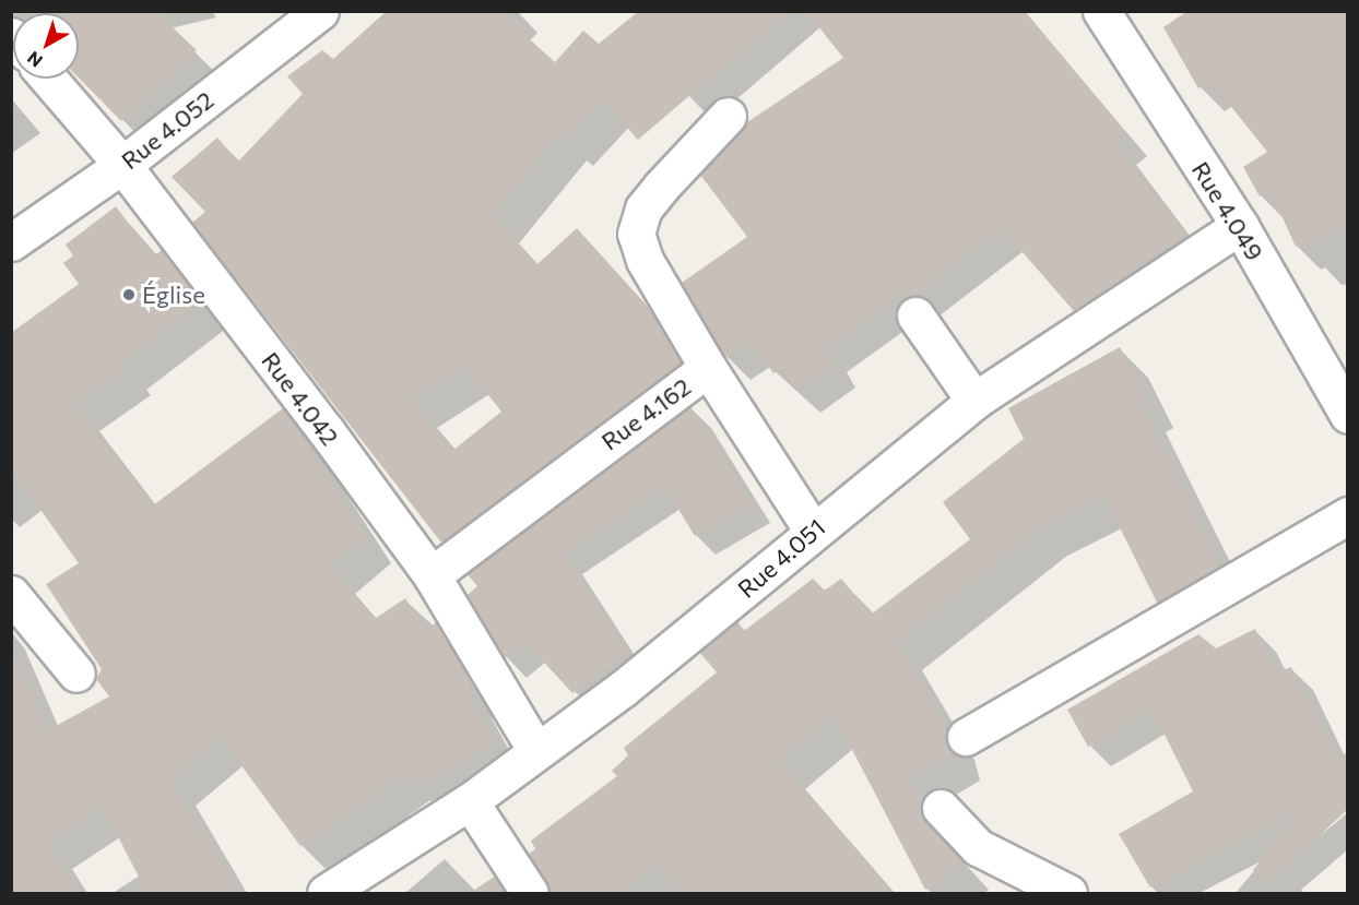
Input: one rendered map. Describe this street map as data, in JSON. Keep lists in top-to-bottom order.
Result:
{
  "streets": {
    "street": [
      "Rue 4.052",
      "Rue 4.049",
      "Rue 4.042",
      "Rue 4.162",
      "Rue 4.051"
    ]
  },
  "crossings": [
    ["Rue 4.052", "Rue 4.042"],
    ["Rue 4.049", "Rue 4.051"],
    ["Rue 4.042", "Rue 4.162"],
    ["Rue 4.042", "Rue 4.051"],
    ["Rue 4.162", "Rue 4.051"]
  ],
  "places": ["Église"],
  "north": "bottom left"
}
